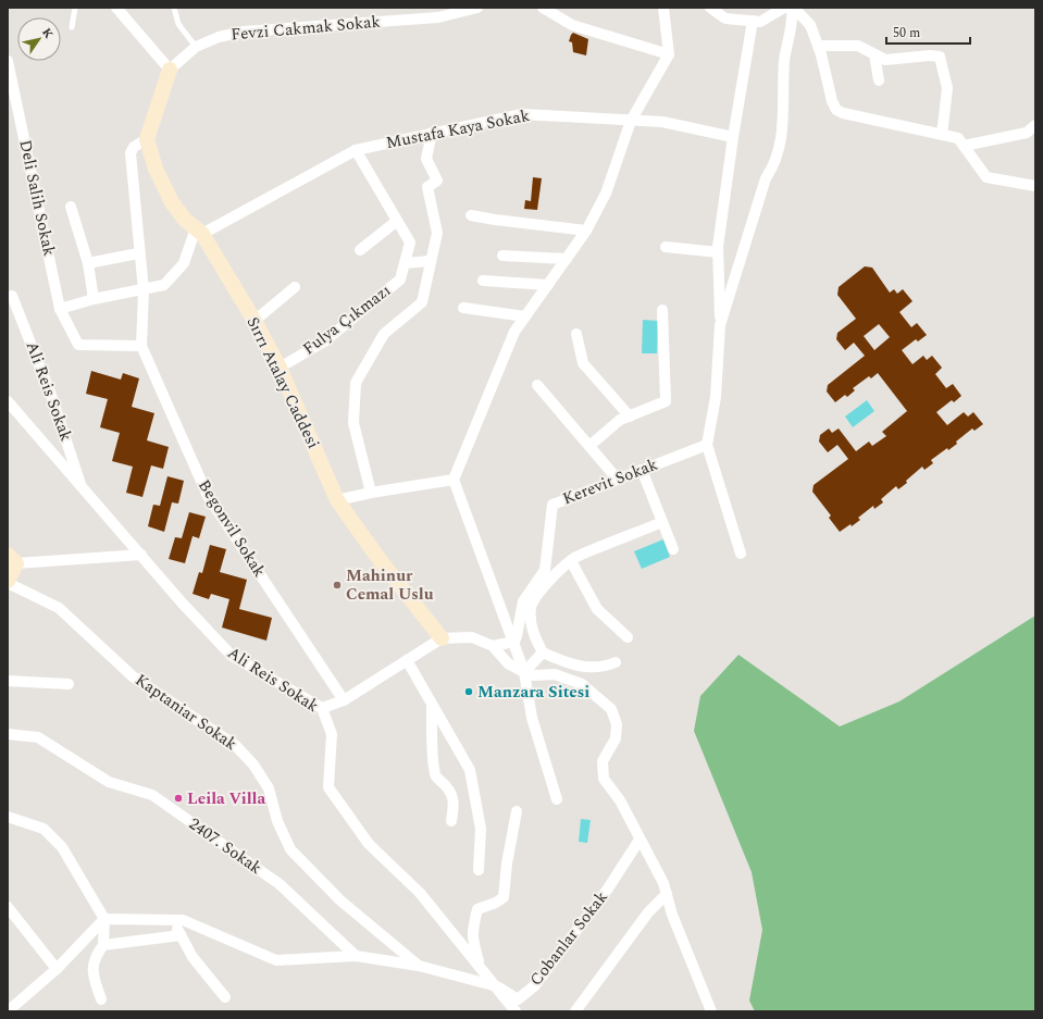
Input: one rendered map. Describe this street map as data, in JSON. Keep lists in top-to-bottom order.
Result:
{
  "streets": {
    "street": [
      "Fevzi Cakmak Sokak",
      "Mustafa Kaya Sokak",
      "Deli Salih Sokak",
      "Fulya Çıkmazı",
      "Sırrı Atalay Caddesi",
      "Ali Reis Sokak",
      "Kerevit Sokak",
      "Begonvil Sokak",
      "Kaptaniar Sokak",
      "2407. Sokak",
      "Cobanlar Sokak"
    ]
  },
  "crossings": [
    ["Mustafa Kaya Sokak", "Fulya Çıkmazı"],
    ["Mustafa Kaya Sokak", "Sırrı Atalay Caddesi"],
    ["Deli Salih Sokak", "Begonvil Sokak"],
    ["Fulya Çıkmazı", "Sırrı Atalay Caddesi"],
    ["Ali Reis Sokak", "Cobanlar Sokak"],
    ["Kaptaniar Sokak", "Cobanlar Sokak"],
    ["2407. Sokak", "Cobanlar Sokak"]
  ],
  "places": ["Mahinur Cemal Uslu", "Manzara Sitesi", "Leila Villa"],
  "scale_bar": "50 m",
  "north": "top right"
}
